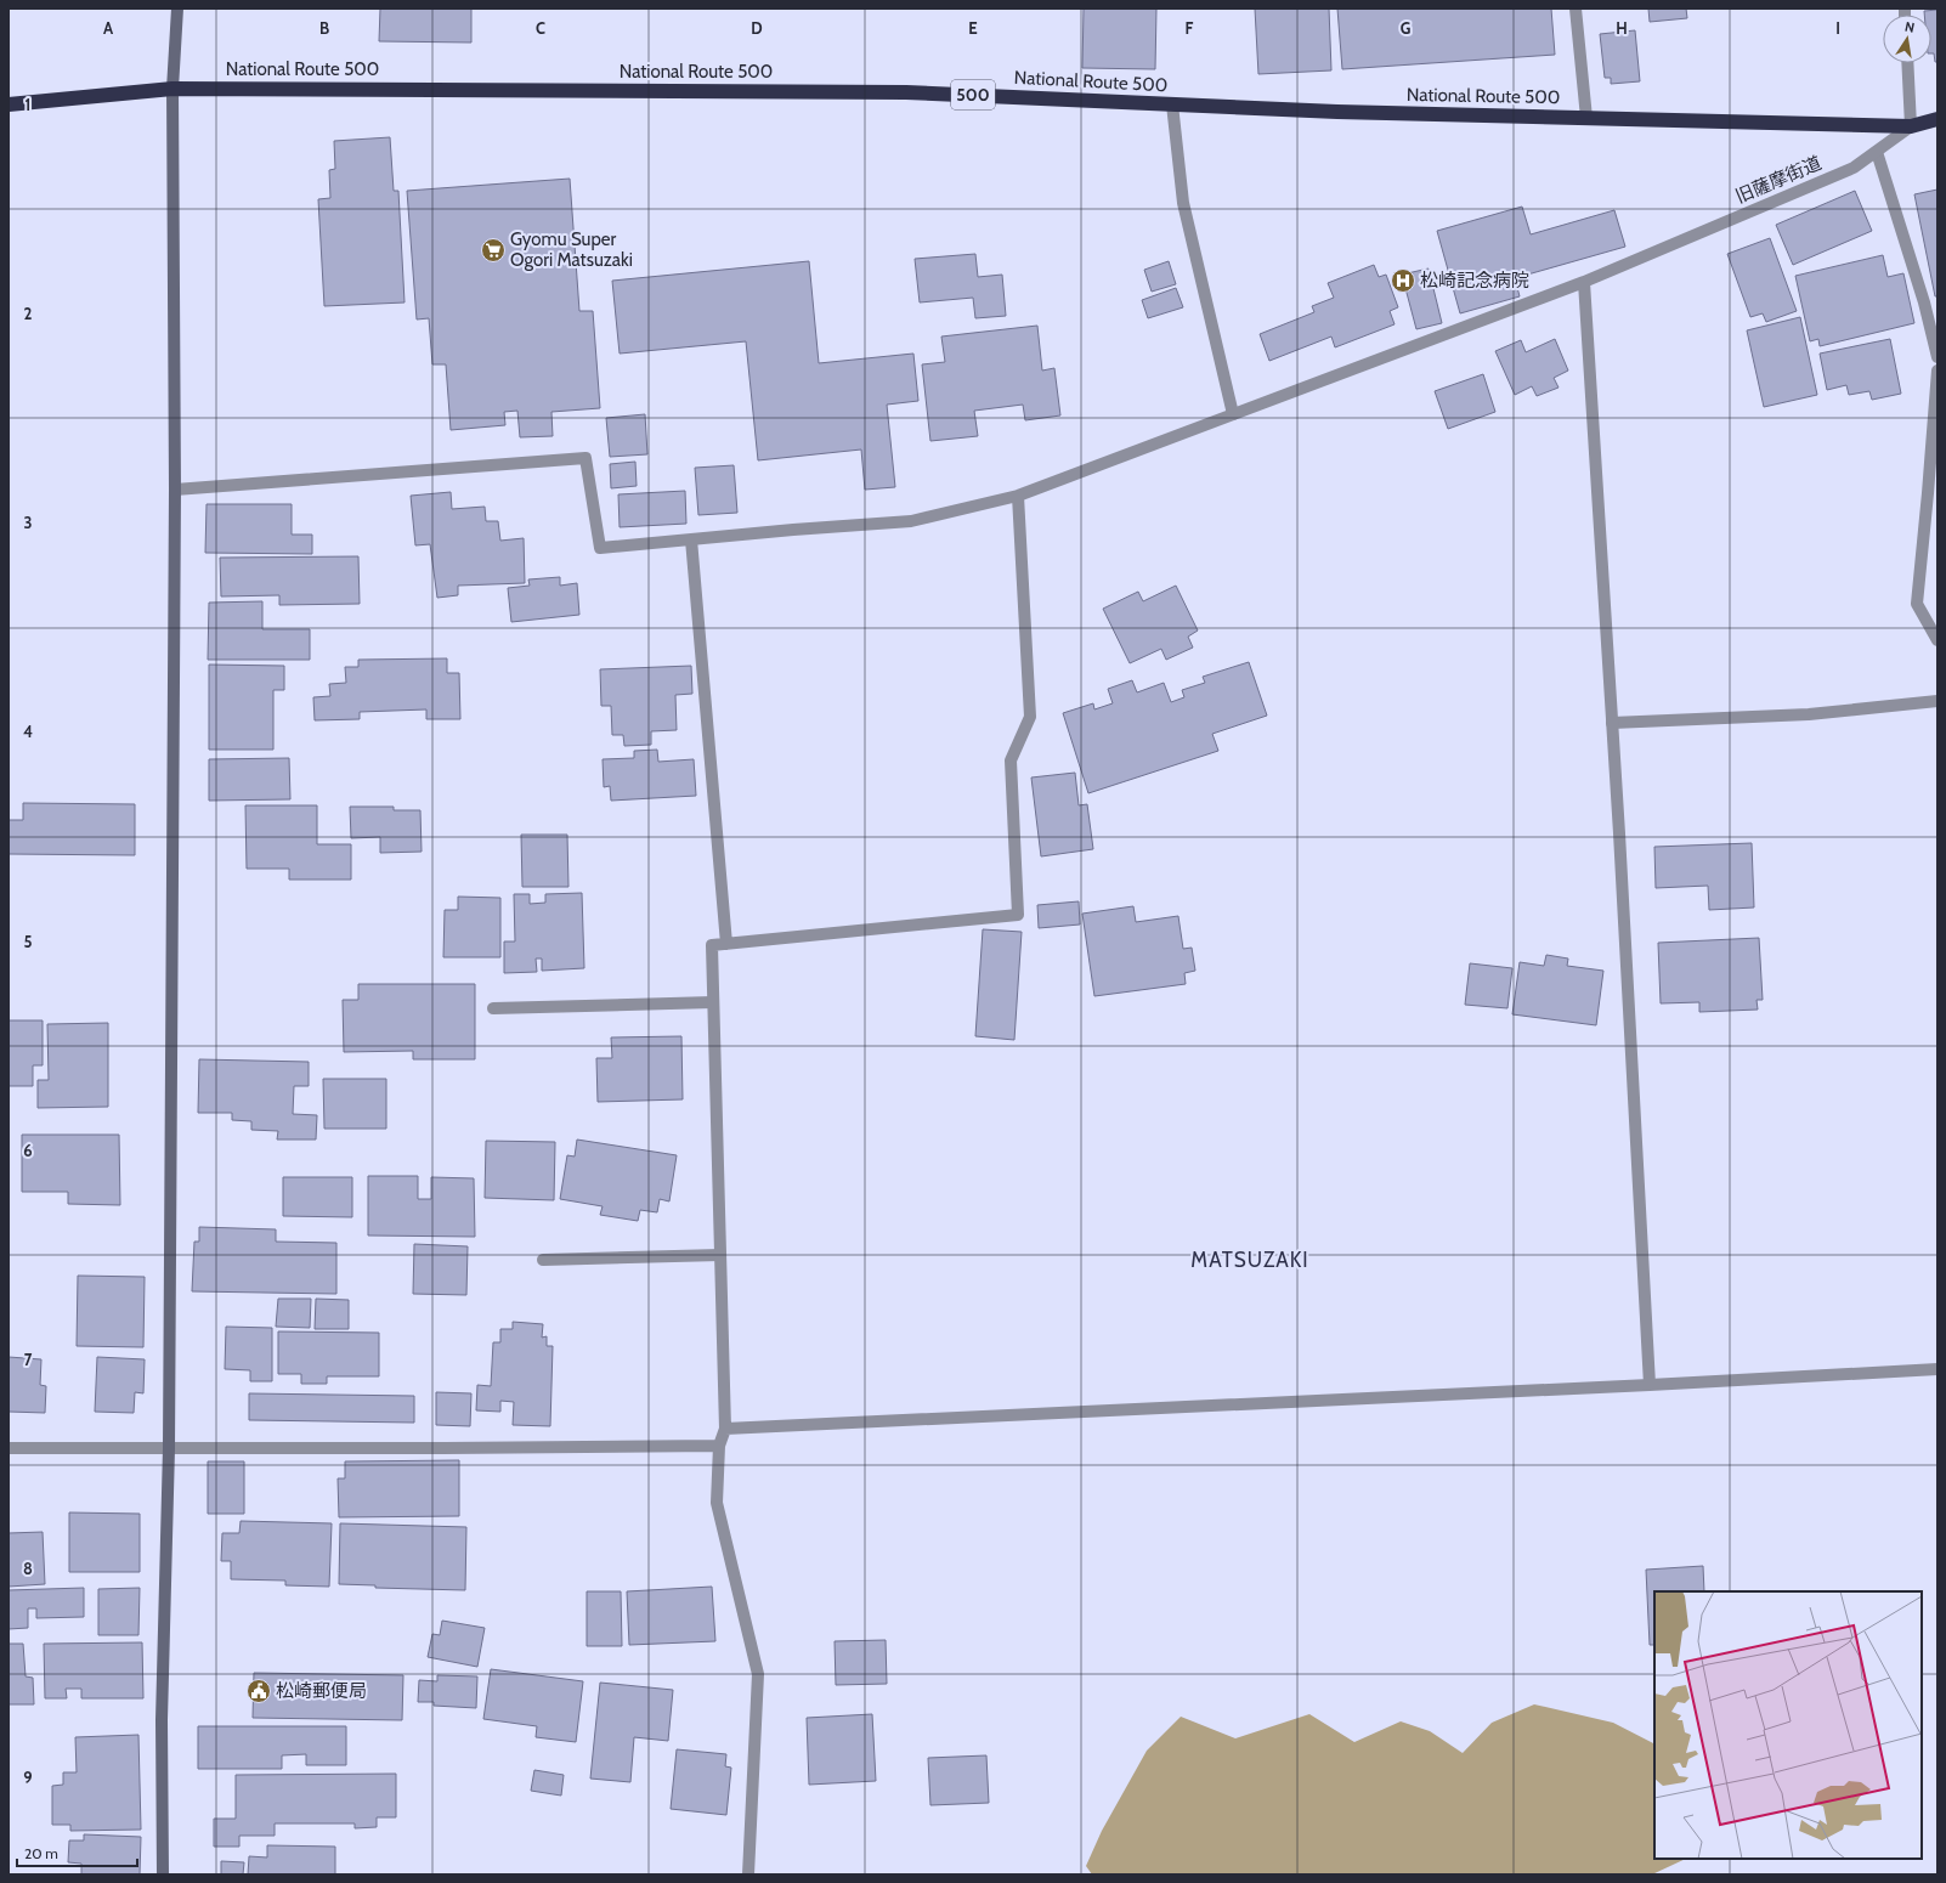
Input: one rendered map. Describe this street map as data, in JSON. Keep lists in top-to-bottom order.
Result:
{
  "streets": {
    "highway": ["National Route 500", "500"],
    "street": ["旧薩摩街道"]
  },
  "crossings": [
    ["National Route 500", "旧薩摩街道"]
  ],
  "districts": ["MATSUZAKI"],
  "places": {
    "supermarket": ["Gyomu Super Ogori Matsuzaki"],
    "hospital": ["松崎記念病院"],
    "public building": ["松崎郵便局"]
  },
  "scale_bar": "20 m",
  "north": "top",
  "grid": {
    "columns": [
      "A",
      "B",
      "C",
      "D",
      "E",
      "F",
      "G",
      "H",
      "I"
    ],
    "rows": [
      "1",
      "2",
      "3",
      "4",
      "5",
      "6",
      "7",
      "8",
      "9"
    ]
  }
}
